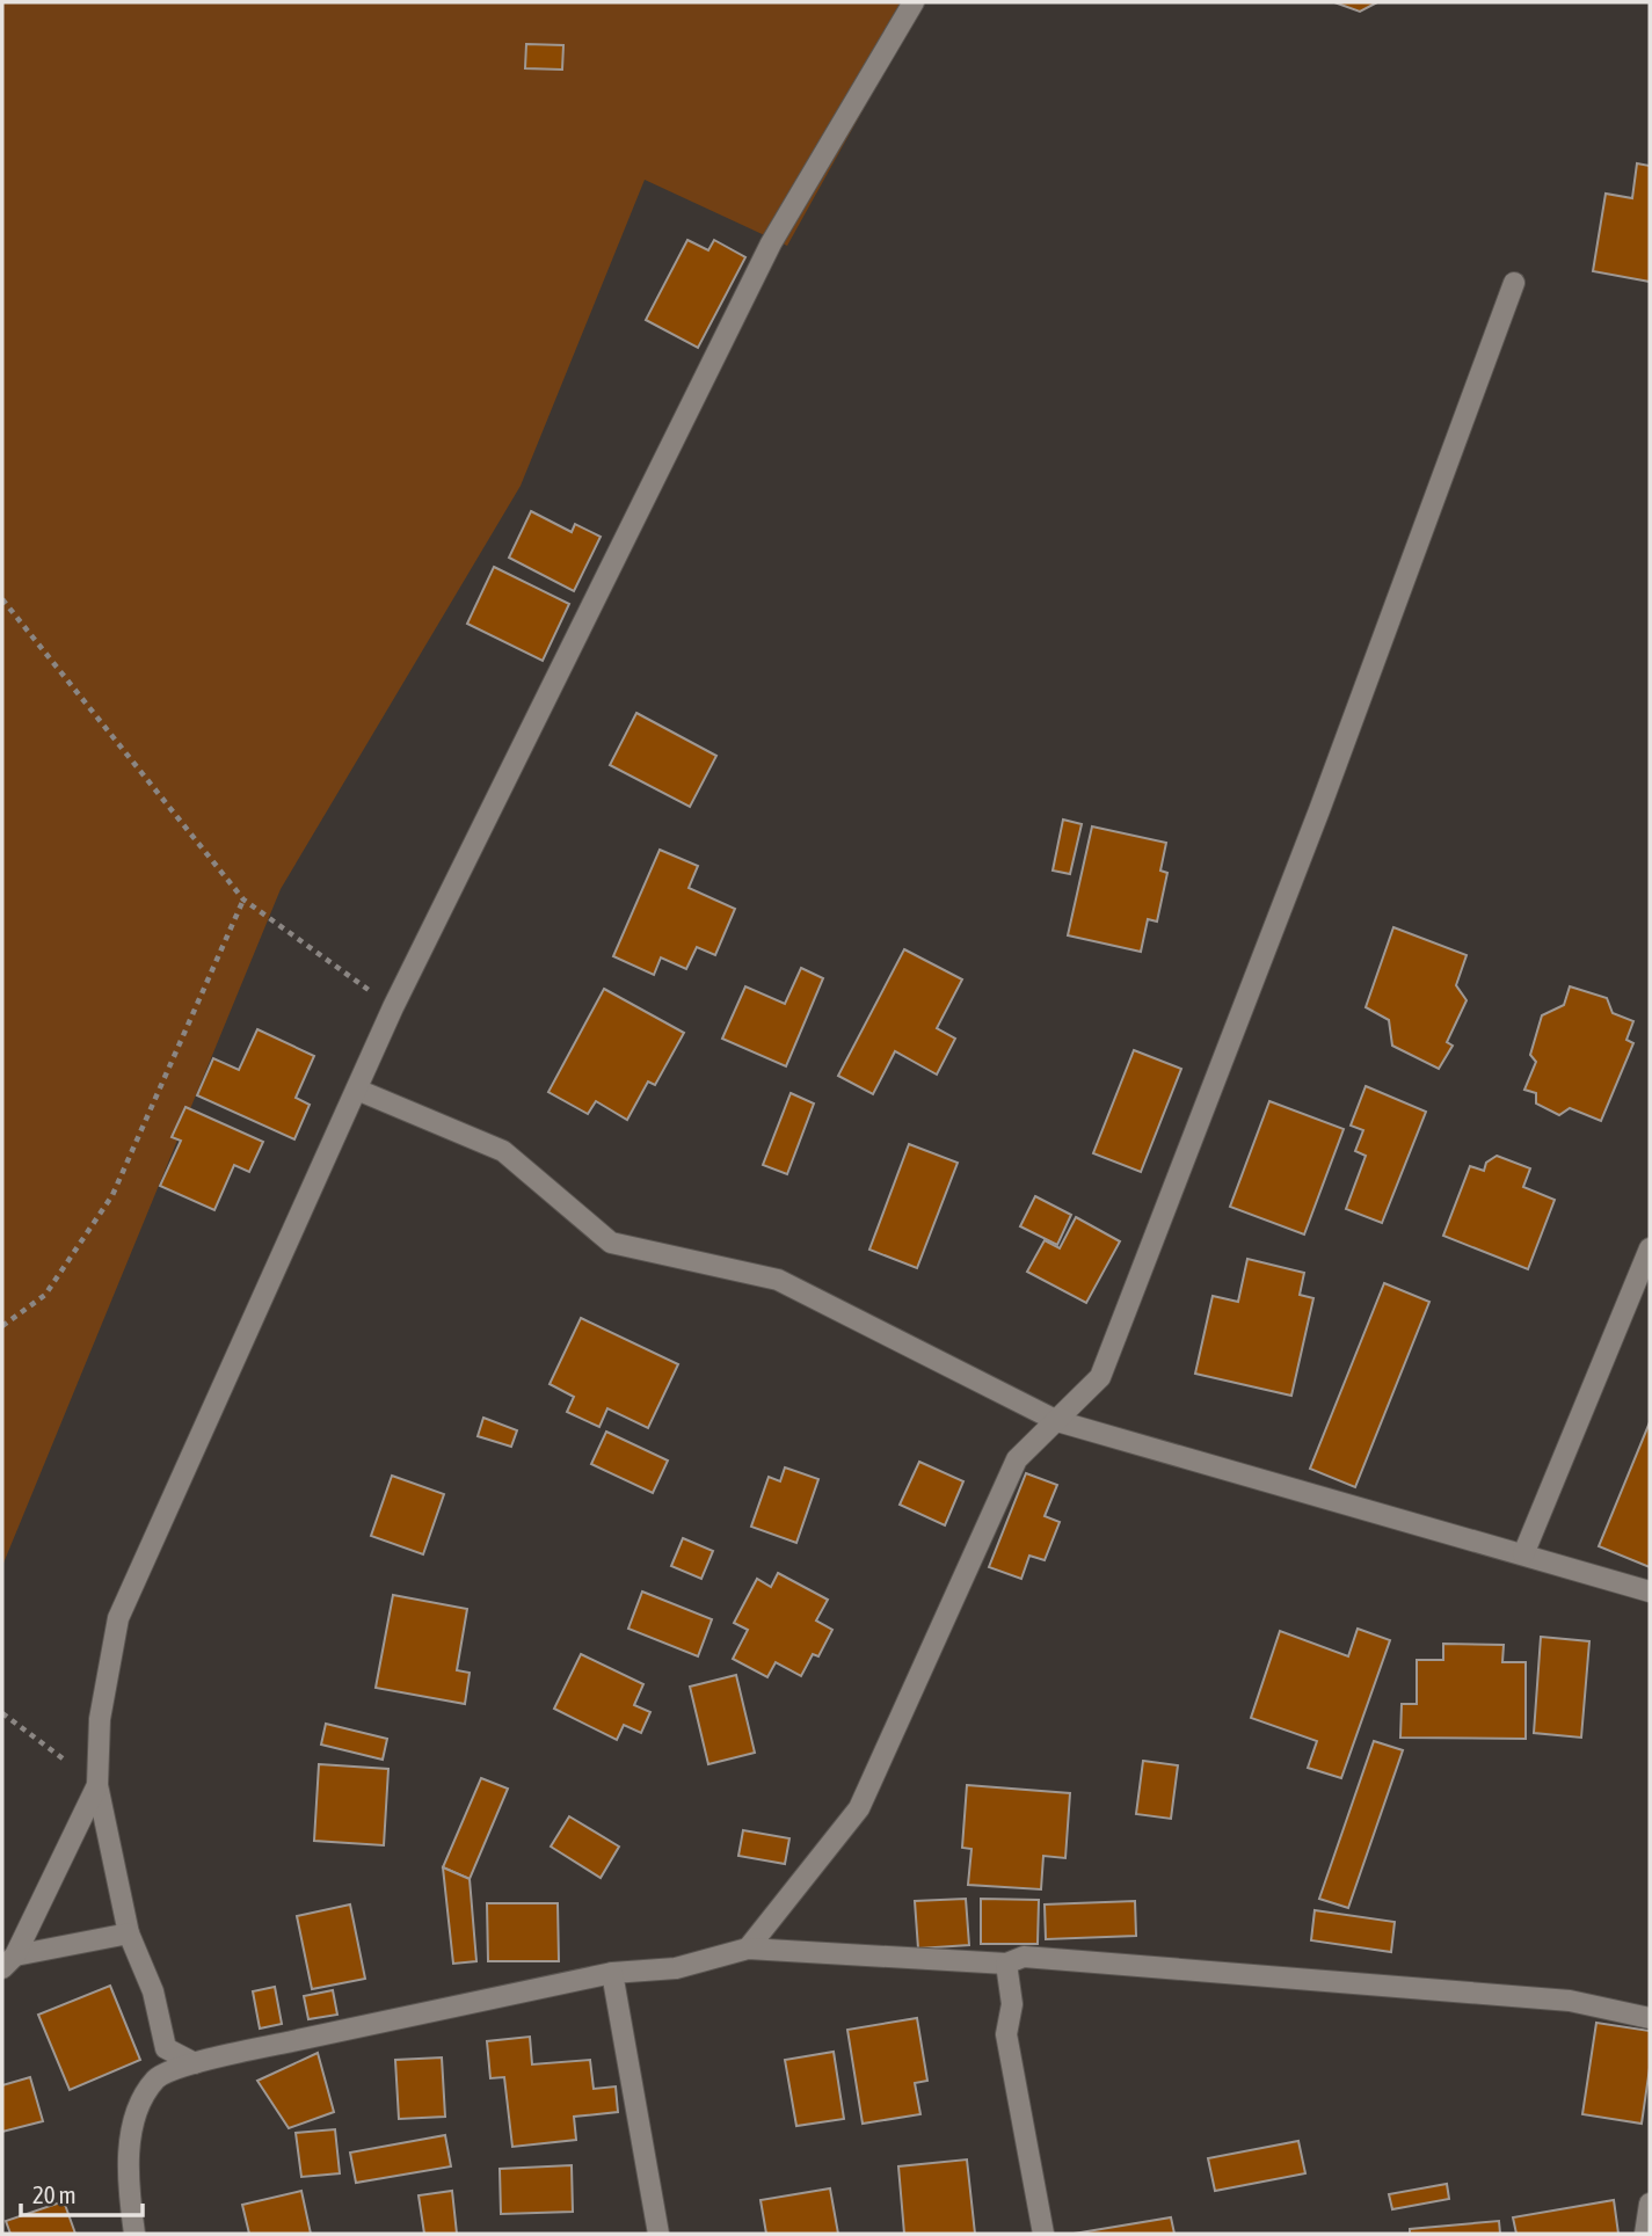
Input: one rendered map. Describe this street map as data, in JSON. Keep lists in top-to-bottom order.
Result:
{
  "scale_bar": "20 m"
}
